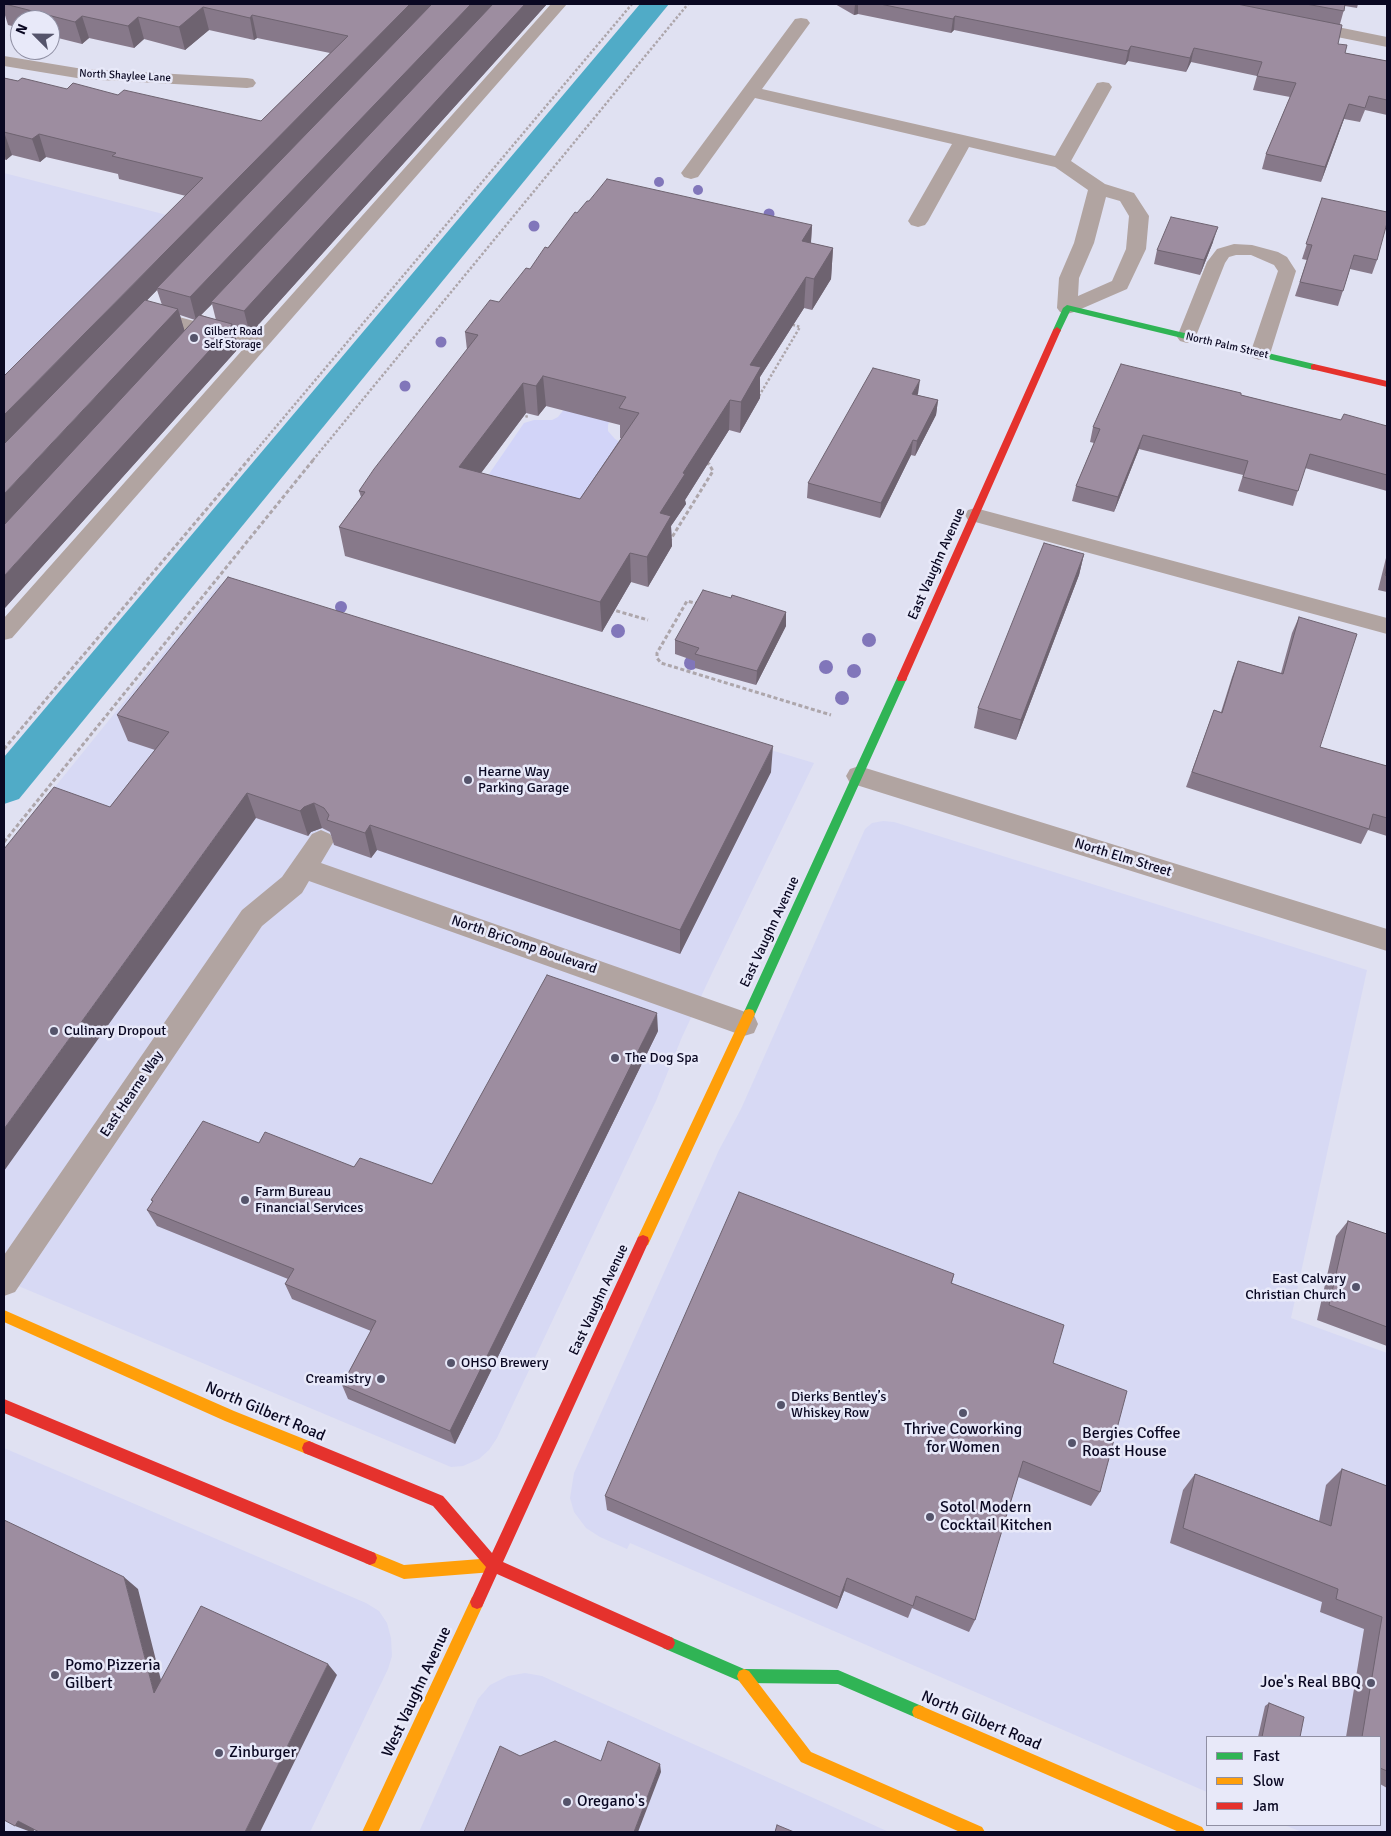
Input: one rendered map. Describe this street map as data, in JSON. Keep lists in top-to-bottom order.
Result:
{
  "streets": {
    "street": [
      "North Shaylee Lane",
      "North Palm Street",
      "East Vaughn Avenue",
      "North Elm Street",
      "North BriComp Boulevard",
      "East Hearne Way",
      "North Gilbert Road",
      "West Vaughn Avenue"
    ]
  },
  "crossings": [
    ["North Palm Street", "East Vaughn Avenue"],
    ["East Vaughn Avenue", "North Elm Street"],
    ["East Vaughn Avenue", "North BriComp Boulevard"],
    ["East Vaughn Avenue", "North Gilbert Road"],
    ["East Vaughn Avenue", "West Vaughn Avenue"],
    ["North BriComp Boulevard", "East Hearne Way"],
    ["North Gilbert Road", "West Vaughn Avenue"]
  ],
  "places": [
    "Gilbert Road Self Storage",
    "Hearne Way Parking Garage",
    "Culinary Dropout",
    "The Dog Spa",
    "Farm Bureau Financial Services",
    "East Calvary Christian Church",
    "OHSO Brewery",
    "Creamistry",
    "Dierks Bentley’s Whiskey Row",
    "Thrive Coworking for Women",
    "Bergies Coffee Roast House",
    "Sotol Modern Cocktail Kitchen",
    "Pomo Pizzeria Gilbert",
    "Joe's Real BBQ",
    "Zinburger",
    "Oregano's"
  ],
  "legend": ["Fast", "Slow", "Jam"],
  "north": "top left"
}
